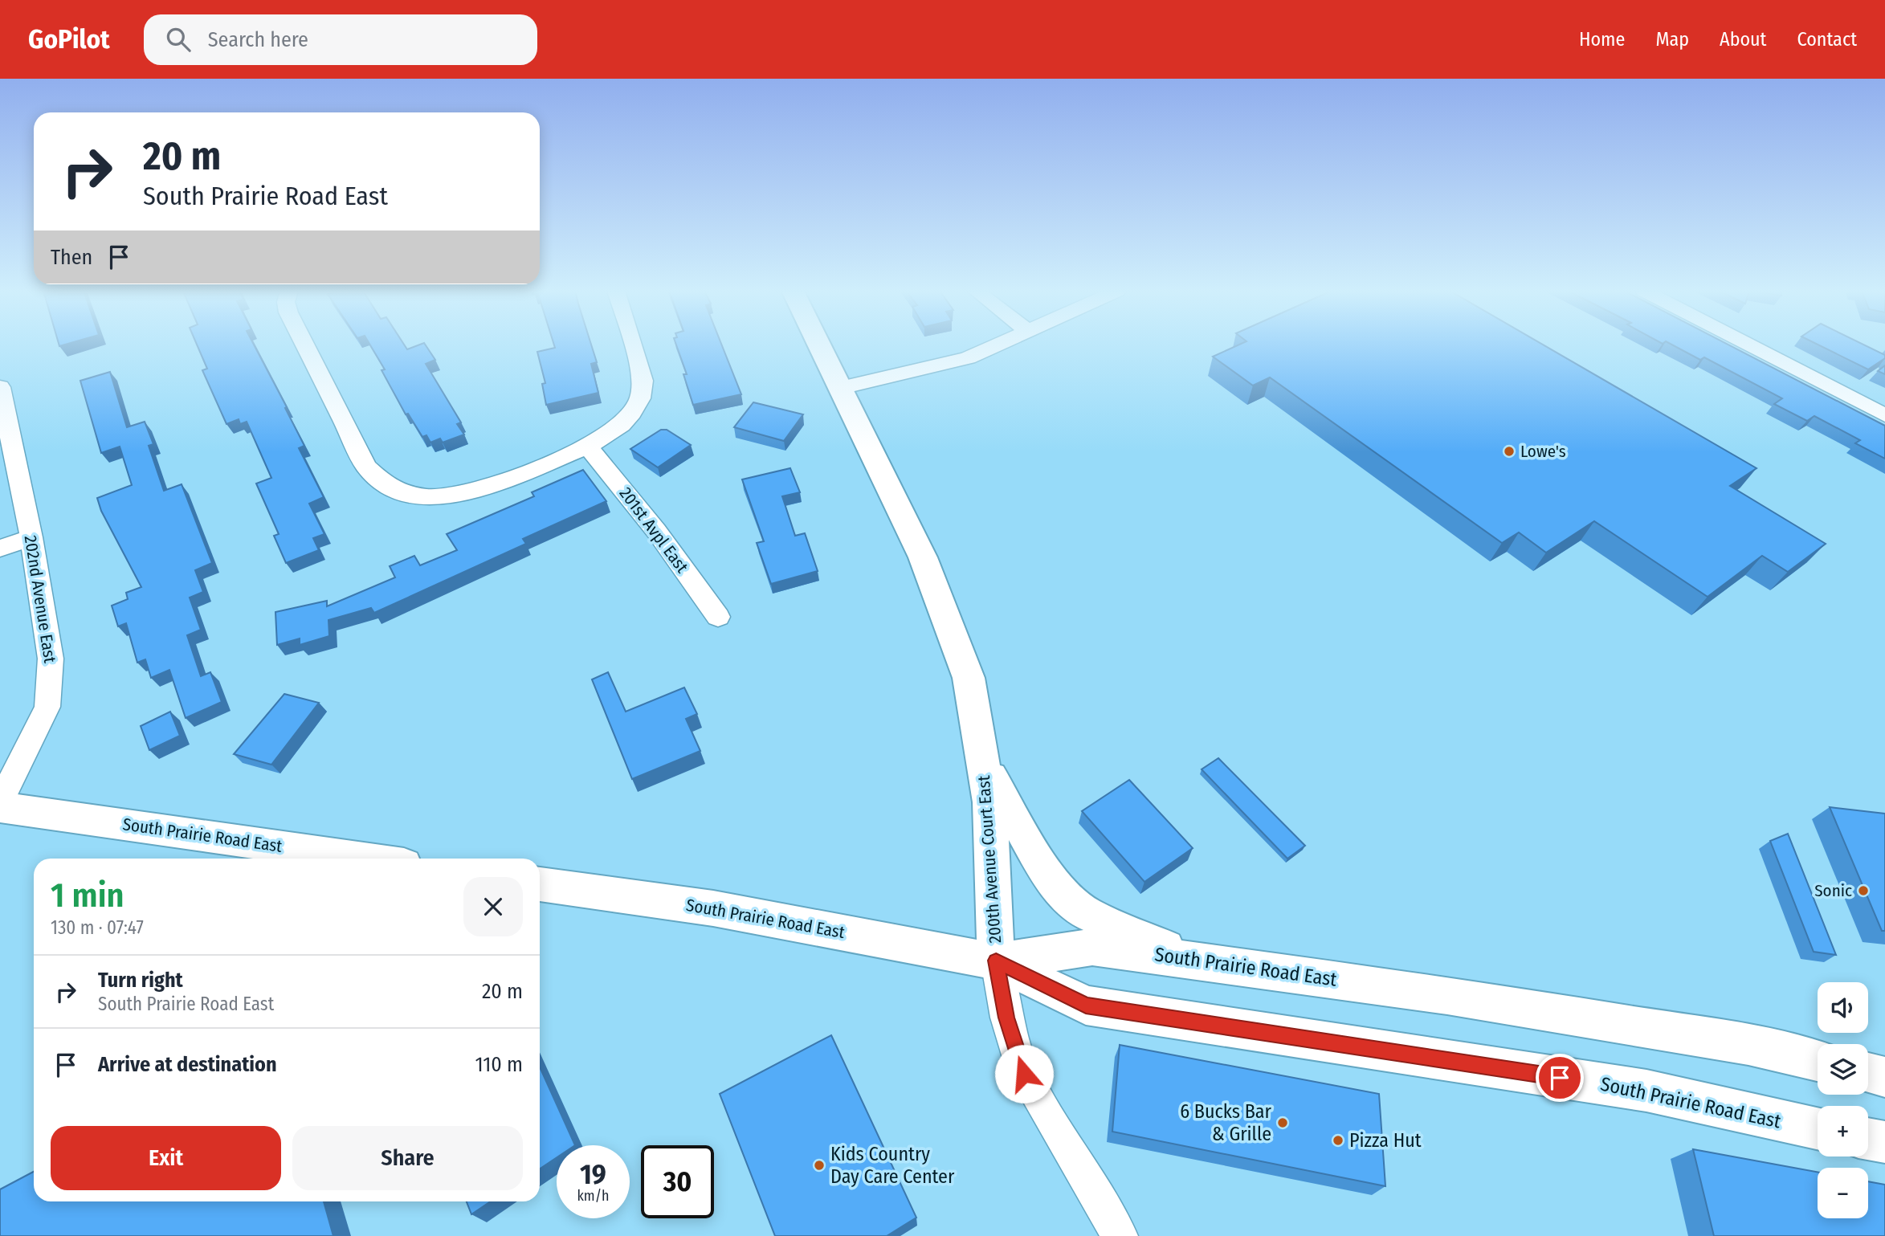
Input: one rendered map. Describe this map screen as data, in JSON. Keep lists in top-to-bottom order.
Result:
{
  "streets": {
    "main road": ["South Prairie Road East", "200th Avenue Court East"],
    "street": ["201st Avpl East", "202nd Avenue East"]
  },
  "crossings": [
    ["South Prairie Road East", "200th Avenue Court East"]
  ],
  "places": [
    "Lowe's",
    "Sonic",
    "6 Bucks Bar & Grille",
    "Pizza Hut",
    "Kids Country Day Care Center"
  ],
  "page": {
    "header": "GoPilot",
    "search": "Search here",
    "nav": [
      "Home",
      "Map",
      "About",
      "Contact"
    ],
    "turn": ["20 m", "South Prairie Road East"],
    "then": "Then",
    "heading": ["1 min", "130 m · 07:47"],
    "list": [
      {
        "name": "Turn right",
        "note": "South Prairie Road East",
        "value": "20 m"
      },
      {
        "name": "Arrive at destination",
        "value": "110 m"
      }
    ],
    "map_buttons": ["+", "−"],
    "buttons": ["Exit", "Share"],
    "speed": "19 km/h",
    "limit": "30"
  }
}
